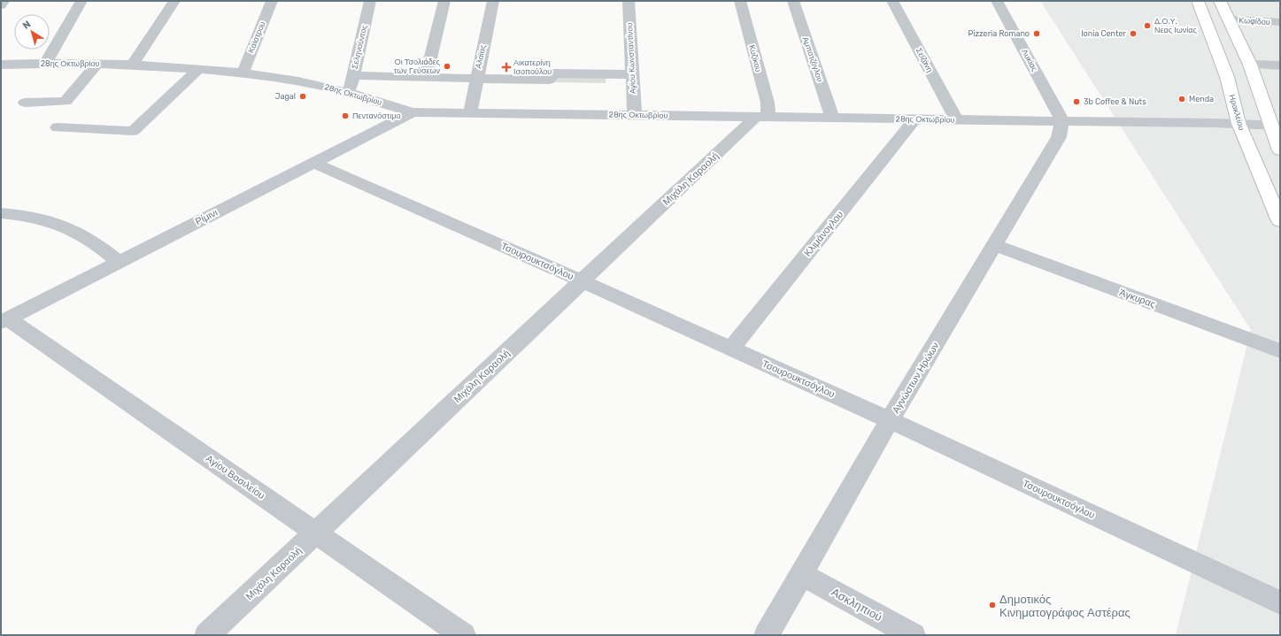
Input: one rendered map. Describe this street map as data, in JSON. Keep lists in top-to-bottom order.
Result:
{
  "streets": {
    "main road": ["Ηρακλείου"],
    "street": [
      "Κωφίδου",
      "Καϊστρου",
      "Σεληνούντος",
      "Αλαϊας",
      "Αγίου Κωνσταντίνου",
      "Κυζίκου",
      "Αμπατζόγλου",
      "Σεϊζάνη",
      "Λυκίας",
      "28ης Οκτωβρίου",
      "Μιχάλη Καραολή",
      "Ρίμινι",
      "Κλιμάνογλου",
      "Τσουρουκτσόγλου",
      "Άγκυρας",
      "Αγνώστων Ηρώων",
      "Αγίου Βασιλείου",
      "Ασκληπιού"
    ]
  },
  "crossings": [
    ["Καϊστρου", "28ης Οκτωβρίου"],
    ["Σεληνούντος", "28ης Οκτωβρίου"],
    ["Αλαϊας", "28ης Οκτωβρίου"],
    ["Αγίου Κωνσταντίνου", "28ης Οκτωβρίου"],
    ["Κυζίκου", "28ης Οκτωβρίου"],
    ["Κυζίκου", "Μιχάλη Καραολή"],
    ["Αμπατζόγλου", "28ης Οκτωβρίου"],
    ["Σεϊζάνη", "28ης Οκτωβρίου"],
    ["Λυκίας", "28ης Οκτωβρίου"],
    ["Λυκίας", "Αγνώστων Ηρώων"],
    ["28ης Οκτωβρίου", "Ηρακλείου"],
    ["28ης Οκτωβρίου", "Μιχάλη Καραολή"],
    ["28ης Οκτωβρίου", "Ρίμινι"],
    ["28ης Οκτωβρίου", "Κλιμάνογλου"],
    ["28ης Οκτωβρίου", "Αγνώστων Ηρώων"],
    ["Μιχάλη Καραολή", "Τσουρουκτσόγλου"],
    ["Μιχάλη Καραολή", "Αγίου Βασιλείου"],
    ["Ρίμινι", "Τσουρουκτσόγλου"],
    ["Ρίμινι", "Αγίου Βασιλείου"],
    ["Κλιμάνογλου", "Τσουρουκτσόγλου"],
    ["Τσουρουκτσόγλου", "Αγνώστων Ηρώων"],
    ["Άγκυρας", "Αγνώστων Ηρώων"],
    ["Αγνώστων Ηρώων", "Ασκληπιού"]
  ],
  "places": {
    "other": [
      "Δ.Ο.Υ. Νεας Ιωνίας",
      "Pizzeria Romano",
      "Ionia Center",
      "Οι Τσολιάδες των Γεύσεων",
      "Jagal",
      "Menda",
      "3b Coffee & Nuts",
      "Πεντανόστιμο",
      "Δημοτικός Κινηματογράφος Αστέρας"
    ],
    "health": ["Αικατερίνη Ισοπούλου"]
  },
  "north": "top left"
}
